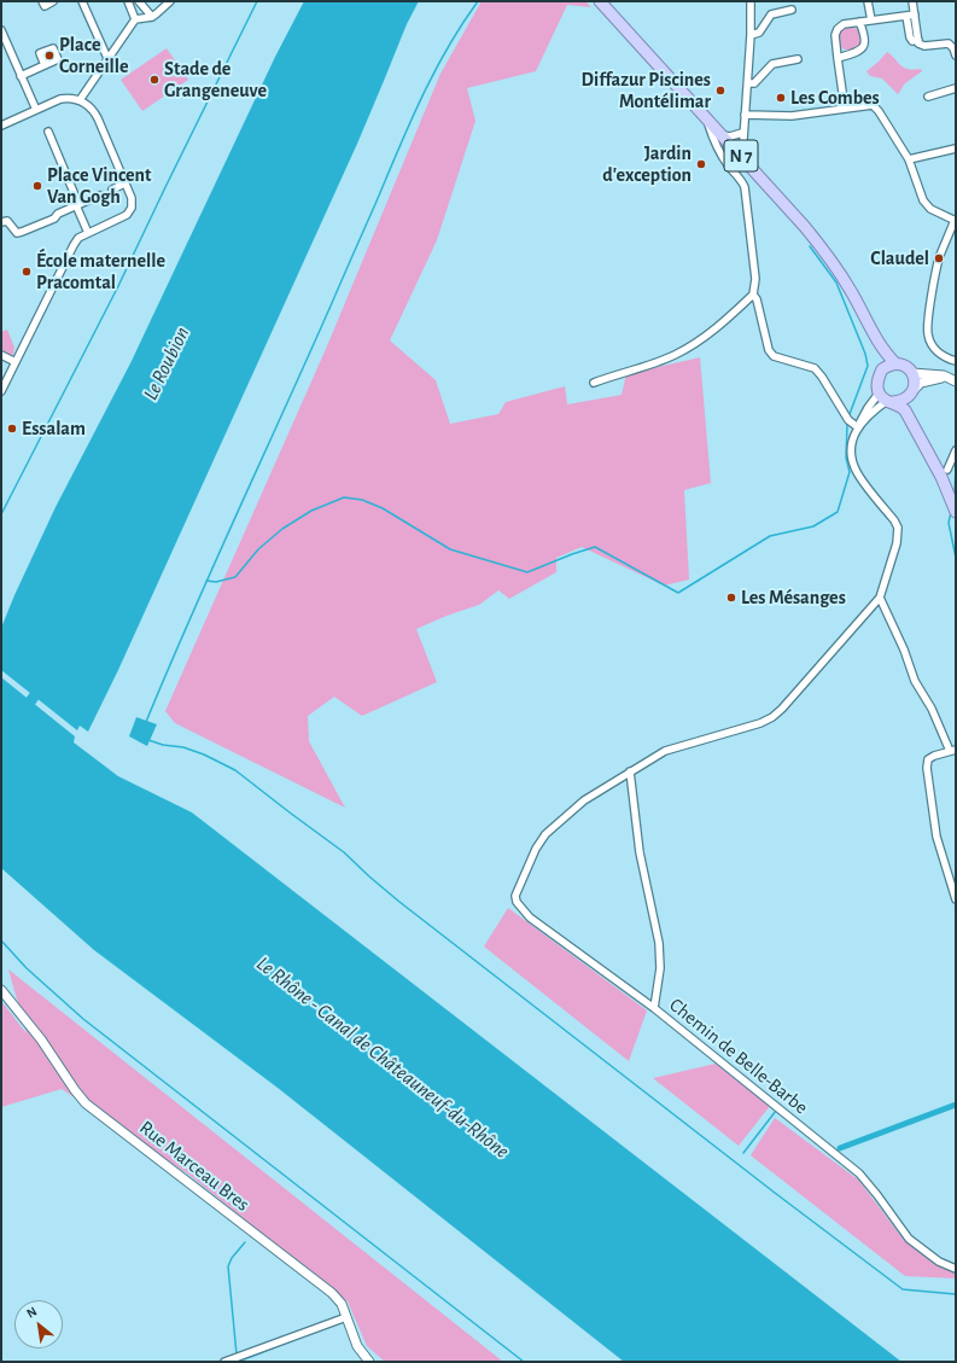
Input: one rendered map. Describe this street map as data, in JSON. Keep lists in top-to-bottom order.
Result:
{
  "streets": {
    "main road": ["N 7"],
    "street": ["Chemin de Belle-Barbe", "Rue Marceau Bres"]
  },
  "water": ["Le Roubion", "Le Rhône - Canal de Châteauneuf-du-Rhône"],
  "places": [
    "Place Corneille",
    "Stade de Grangeneuve",
    "Diffazur Piscines Montélimar",
    "Les Combes",
    "Jardin d'exception",
    "Place Vincent Van Gogh",
    "Claudel",
    "École maternelle Pracomtal",
    "Essalam",
    "Les Mésanges"
  ],
  "north": "top left"
}
